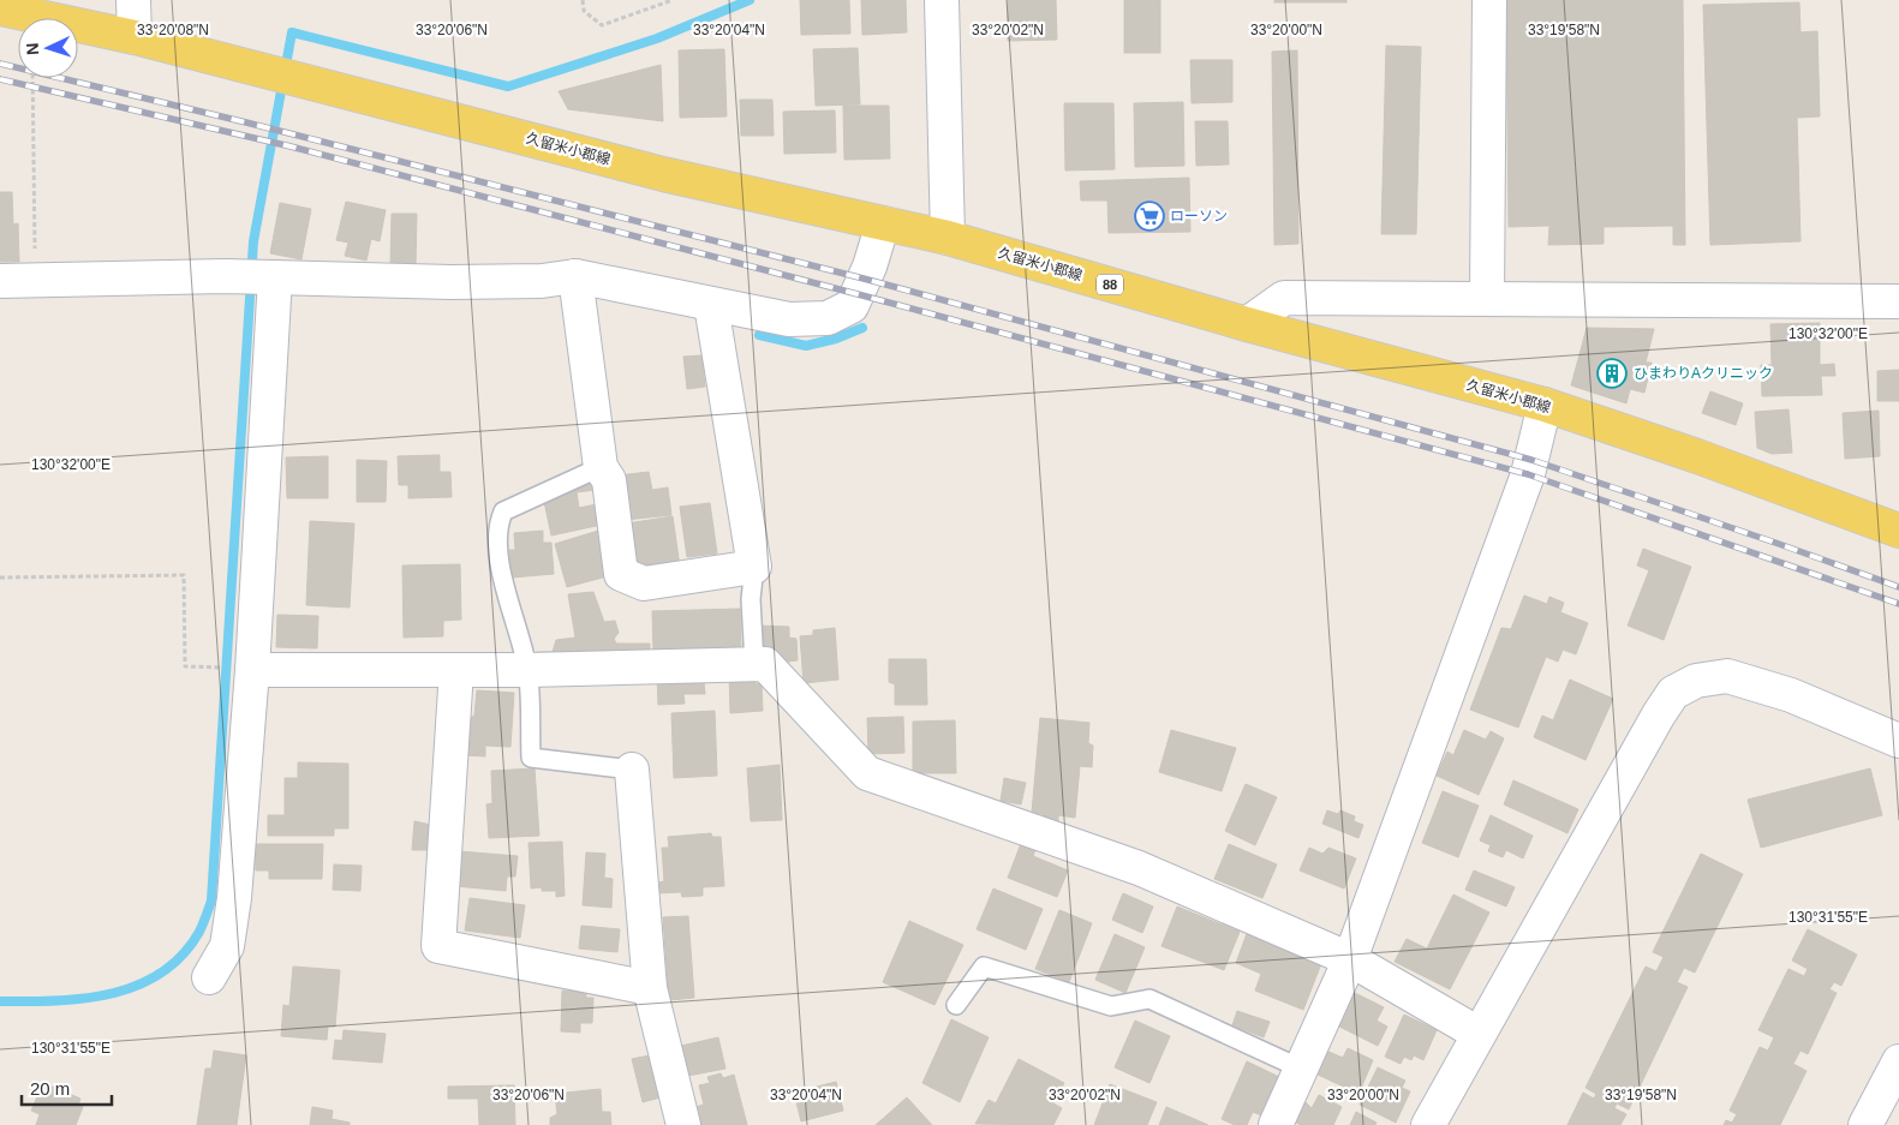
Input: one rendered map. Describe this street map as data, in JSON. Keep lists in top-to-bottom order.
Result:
{
  "streets": {
    "main road": ["久留米小郡線", "88"]
  },
  "crossings": [
    ["久留米小郡線", "88"]
  ],
  "places": {
    "supermarket": ["ローソン"],
    "building": ["ひまわりAクリニック"]
  },
  "scale_bar": "20 m",
  "north": "left",
  "coordinates": [
    "33°20'08\"N",
    "33°20'06\"N",
    "33°20'04\"N",
    "33°20'02\"N",
    "33°20'00\"N",
    "33°19'58\"N",
    "130°32'00\"E",
    "130°31'55\"E"
  ]
}
